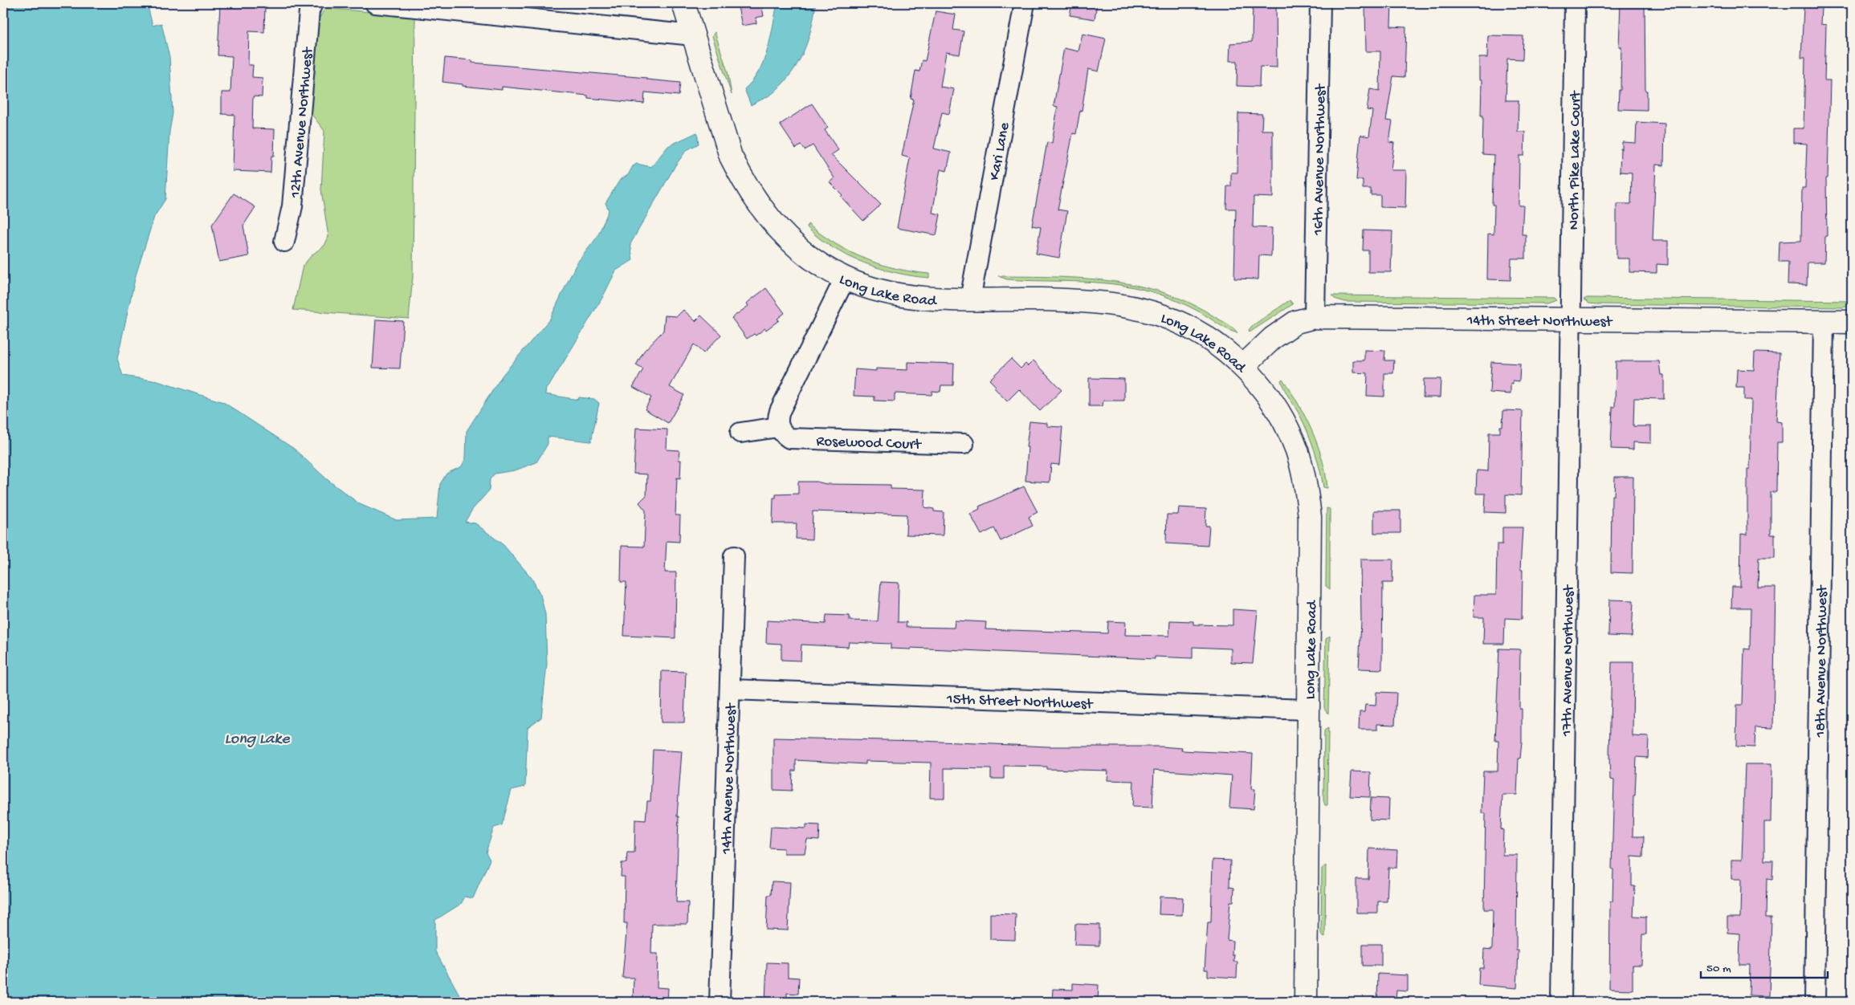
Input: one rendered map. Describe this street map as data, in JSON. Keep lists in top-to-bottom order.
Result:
{
  "streets": {
    "street": [
      "12th Avenue Northwest",
      "Kari Lane",
      "16th Avenue Northwest",
      "North Pike Lake Court",
      "Long Lake Road",
      "14th Street Northwest",
      "Rosewood Court",
      "17th Avenue Northwest",
      "18th Avenue Northwest",
      "15th Street Northwest",
      "14th Avenue Northwest"
    ]
  },
  "crossings": [
    ["Kari Lane", "Long Lake Road"],
    ["16th Avenue Northwest", "14th Street Northwest"],
    ["North Pike Lake Court", "14th Street Northwest"],
    ["North Pike Lake Court", "17th Avenue Northwest"],
    ["Long Lake Road", "14th Street Northwest"],
    ["Long Lake Road", "15th Street Northwest"],
    ["14th Street Northwest", "17th Avenue Northwest"],
    ["14th Street Northwest", "18th Avenue Northwest"],
    ["15th Street Northwest", "14th Avenue Northwest"]
  ],
  "water": ["Long Lake"],
  "scale_bar": "50 m"
}
